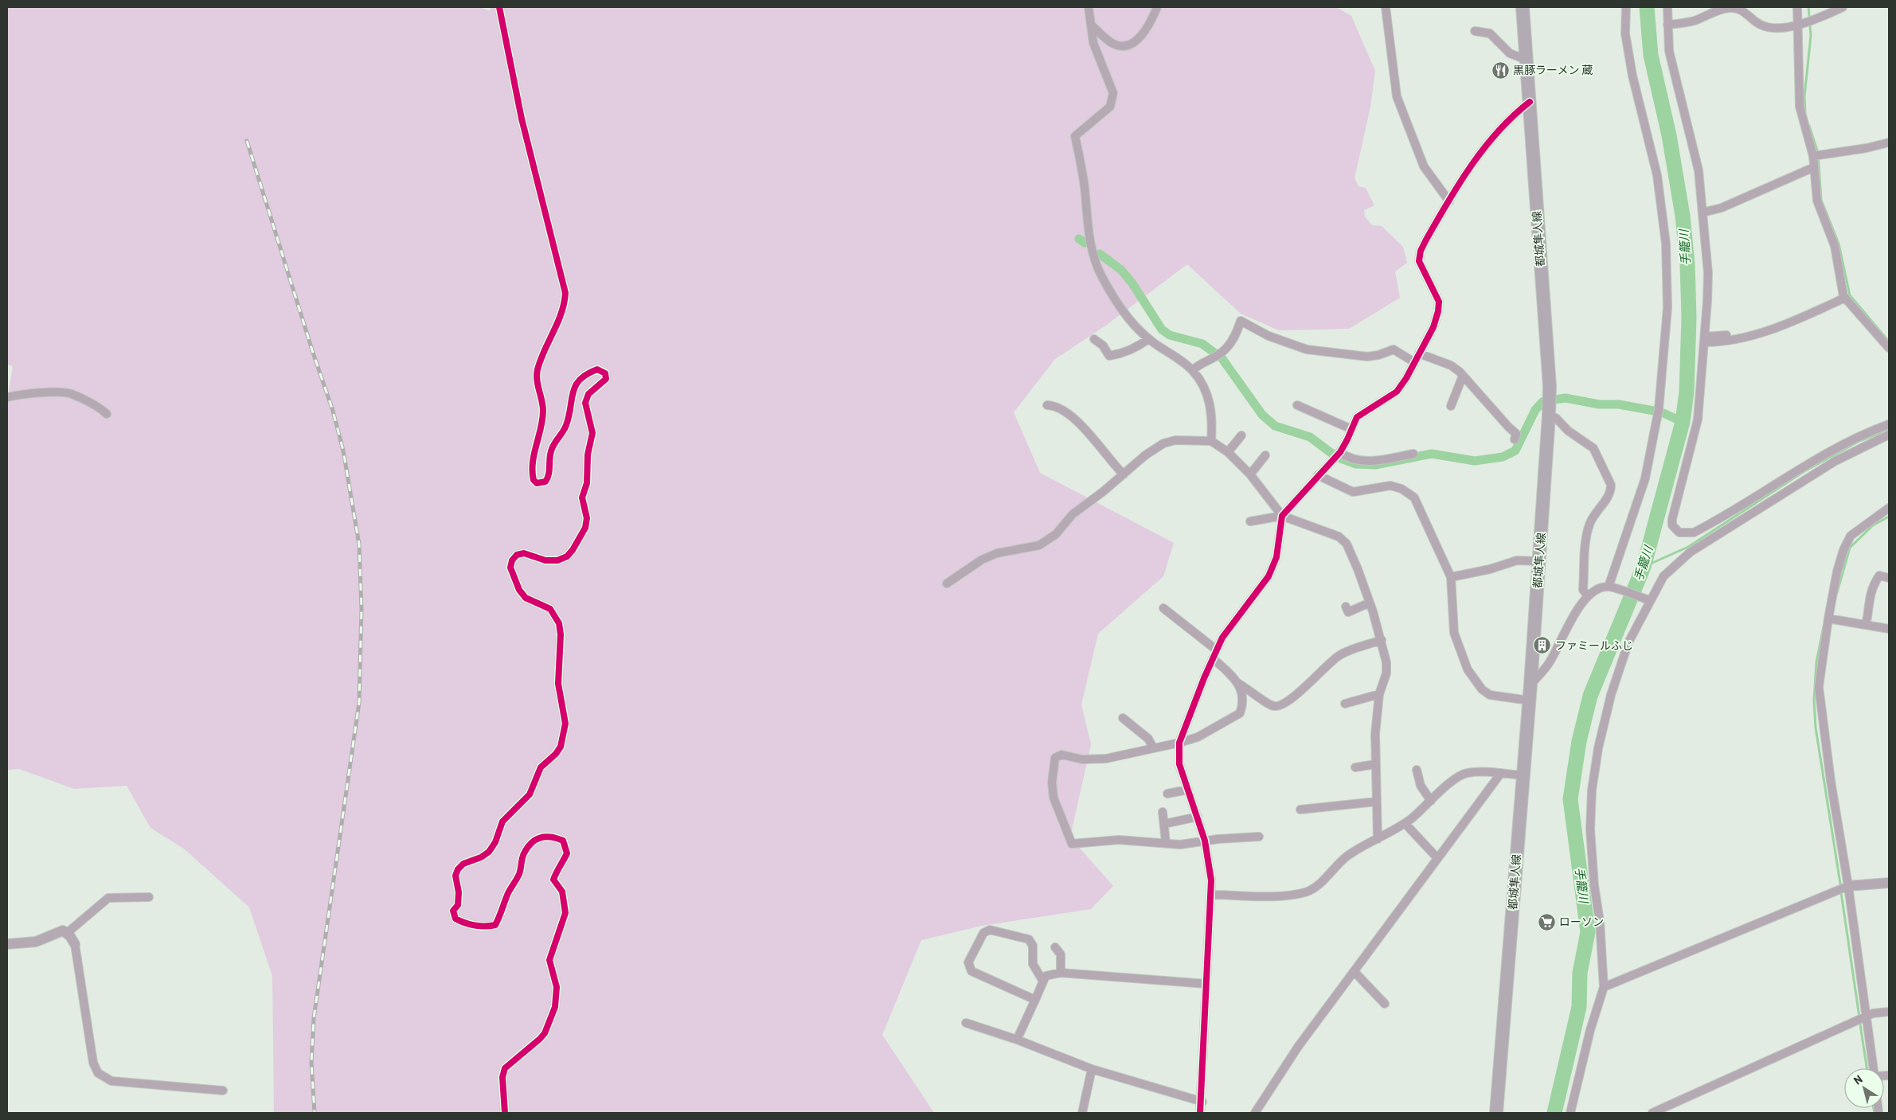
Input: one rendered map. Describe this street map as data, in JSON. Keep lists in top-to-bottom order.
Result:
{
  "streets": {
    "main road": ["都城隼人線"]
  },
  "water": ["手籠川"],
  "places": {
    "restaurant": ["黒豚ラーメン 蔵"],
    "building": ["ファミールふじ"],
    "supermarket": ["ローソン"]
  },
  "north": "top left"
}
